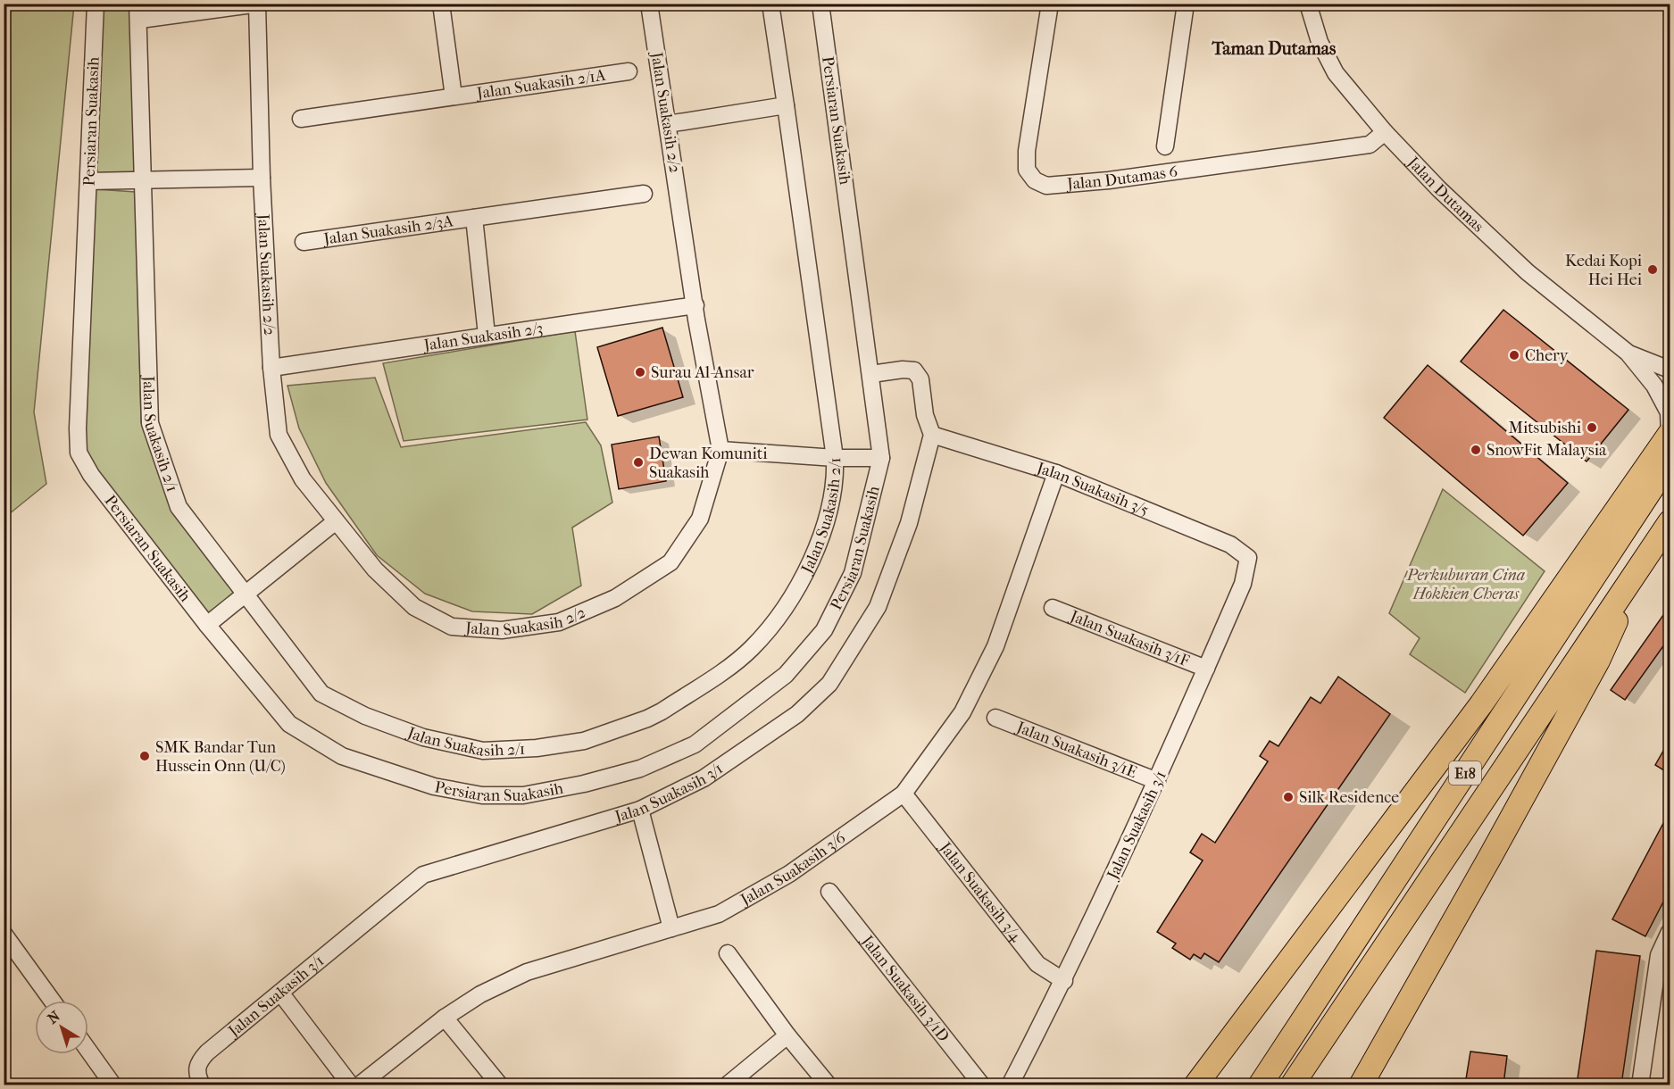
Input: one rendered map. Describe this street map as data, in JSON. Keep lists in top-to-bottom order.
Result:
{
  "streets": {
    "highway": ["E18"],
    "street": [
      "Jalan Suakasih 2/1A",
      "Jalan Suakasih 2/2",
      "Persiaran Suakasih",
      "Jalan Dutamas 6",
      "Jalan Dutamas",
      "Jalan Suakasih 2/3A",
      "Jalan Suakasih 2/3",
      "Jalan Suakasih 2/1",
      "Jalan Suakasih 3/5",
      "Jalan Suakasih 3/1F",
      "Jalan Suakasih 3/1E",
      "Jalan Suakasih 3/1",
      "Jalan Suakasih 3/6",
      "Jalan Suakasih 3/4",
      "Jalan Suakasih 3/1D"
    ]
  },
  "crossings": [
    ["Jalan Suakasih 2/2", "Jalan Suakasih 2/3"],
    ["Jalan Suakasih 2/2", "Jalan Suakasih 2/1"],
    ["Jalan Dutamas 6", "Jalan Dutamas"],
    ["Jalan Suakasih 2/3A", "Jalan Suakasih 2/3"],
    ["Jalan Suakasih 3/5", "Jalan Suakasih 3/1"],
    ["Jalan Suakasih 3/5", "Jalan Suakasih 3/6"],
    ["Jalan Suakasih 3/1F", "Jalan Suakasih 3/1"],
    ["Jalan Suakasih 3/1E", "Jalan Suakasih 3/1"],
    ["Jalan Suakasih 3/1", "Jalan Suakasih 3/4"],
    ["Jalan Suakasih 3/6", "Jalan Suakasih 3/4"]
  ],
  "districts": ["Taman Dutamas"],
  "parks": ["Perkuburan Cina Hokkien Cheras"],
  "places": [
    "Kedai Kopi Hei Hei",
    "Chery",
    "Surau Al-Ansar",
    "Mitsubishi",
    "SnowFit Malaysia",
    "Dewan Komuniti Suakasih",
    "SMK Bandar Tun Hussein Onn (U/C)",
    "Silk Residence"
  ],
  "north": "top left"
}
